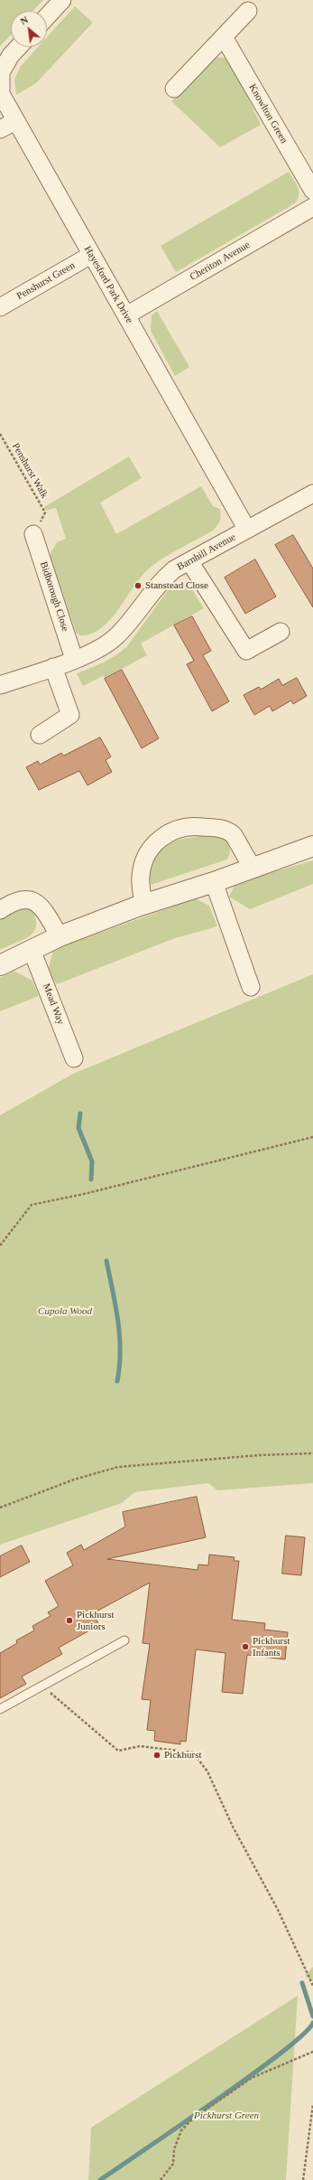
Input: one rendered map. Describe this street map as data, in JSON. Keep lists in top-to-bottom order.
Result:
{
  "streets": {
    "street": [
      "Knowlton Green",
      "Cheriton Avenue",
      "Penshurst Green",
      "Hayesford Park Drive",
      "Barnhill Avenue",
      "Bidborough Close",
      "Mead Way"
    ],
    "path": ["Penshurst Walk"]
  },
  "crossings": [
    ["Cheriton Avenue", "Hayesford Park Drive"],
    ["Penshurst Green", "Hayesford Park Drive"],
    ["Hayesford Park Drive", "Barnhill Avenue"],
    ["Penshurst Walk", "Bidborough Close"],
    ["Barnhill Avenue", "Bidborough Close"]
  ],
  "parks": ["Cupola Wood", "Pickhurst Green"],
  "places": [
    "Stanstead Close",
    "Pickhurst Juniors",
    "Pickhurst Infants",
    "Pickhurst"
  ],
  "north": "top left"
}
